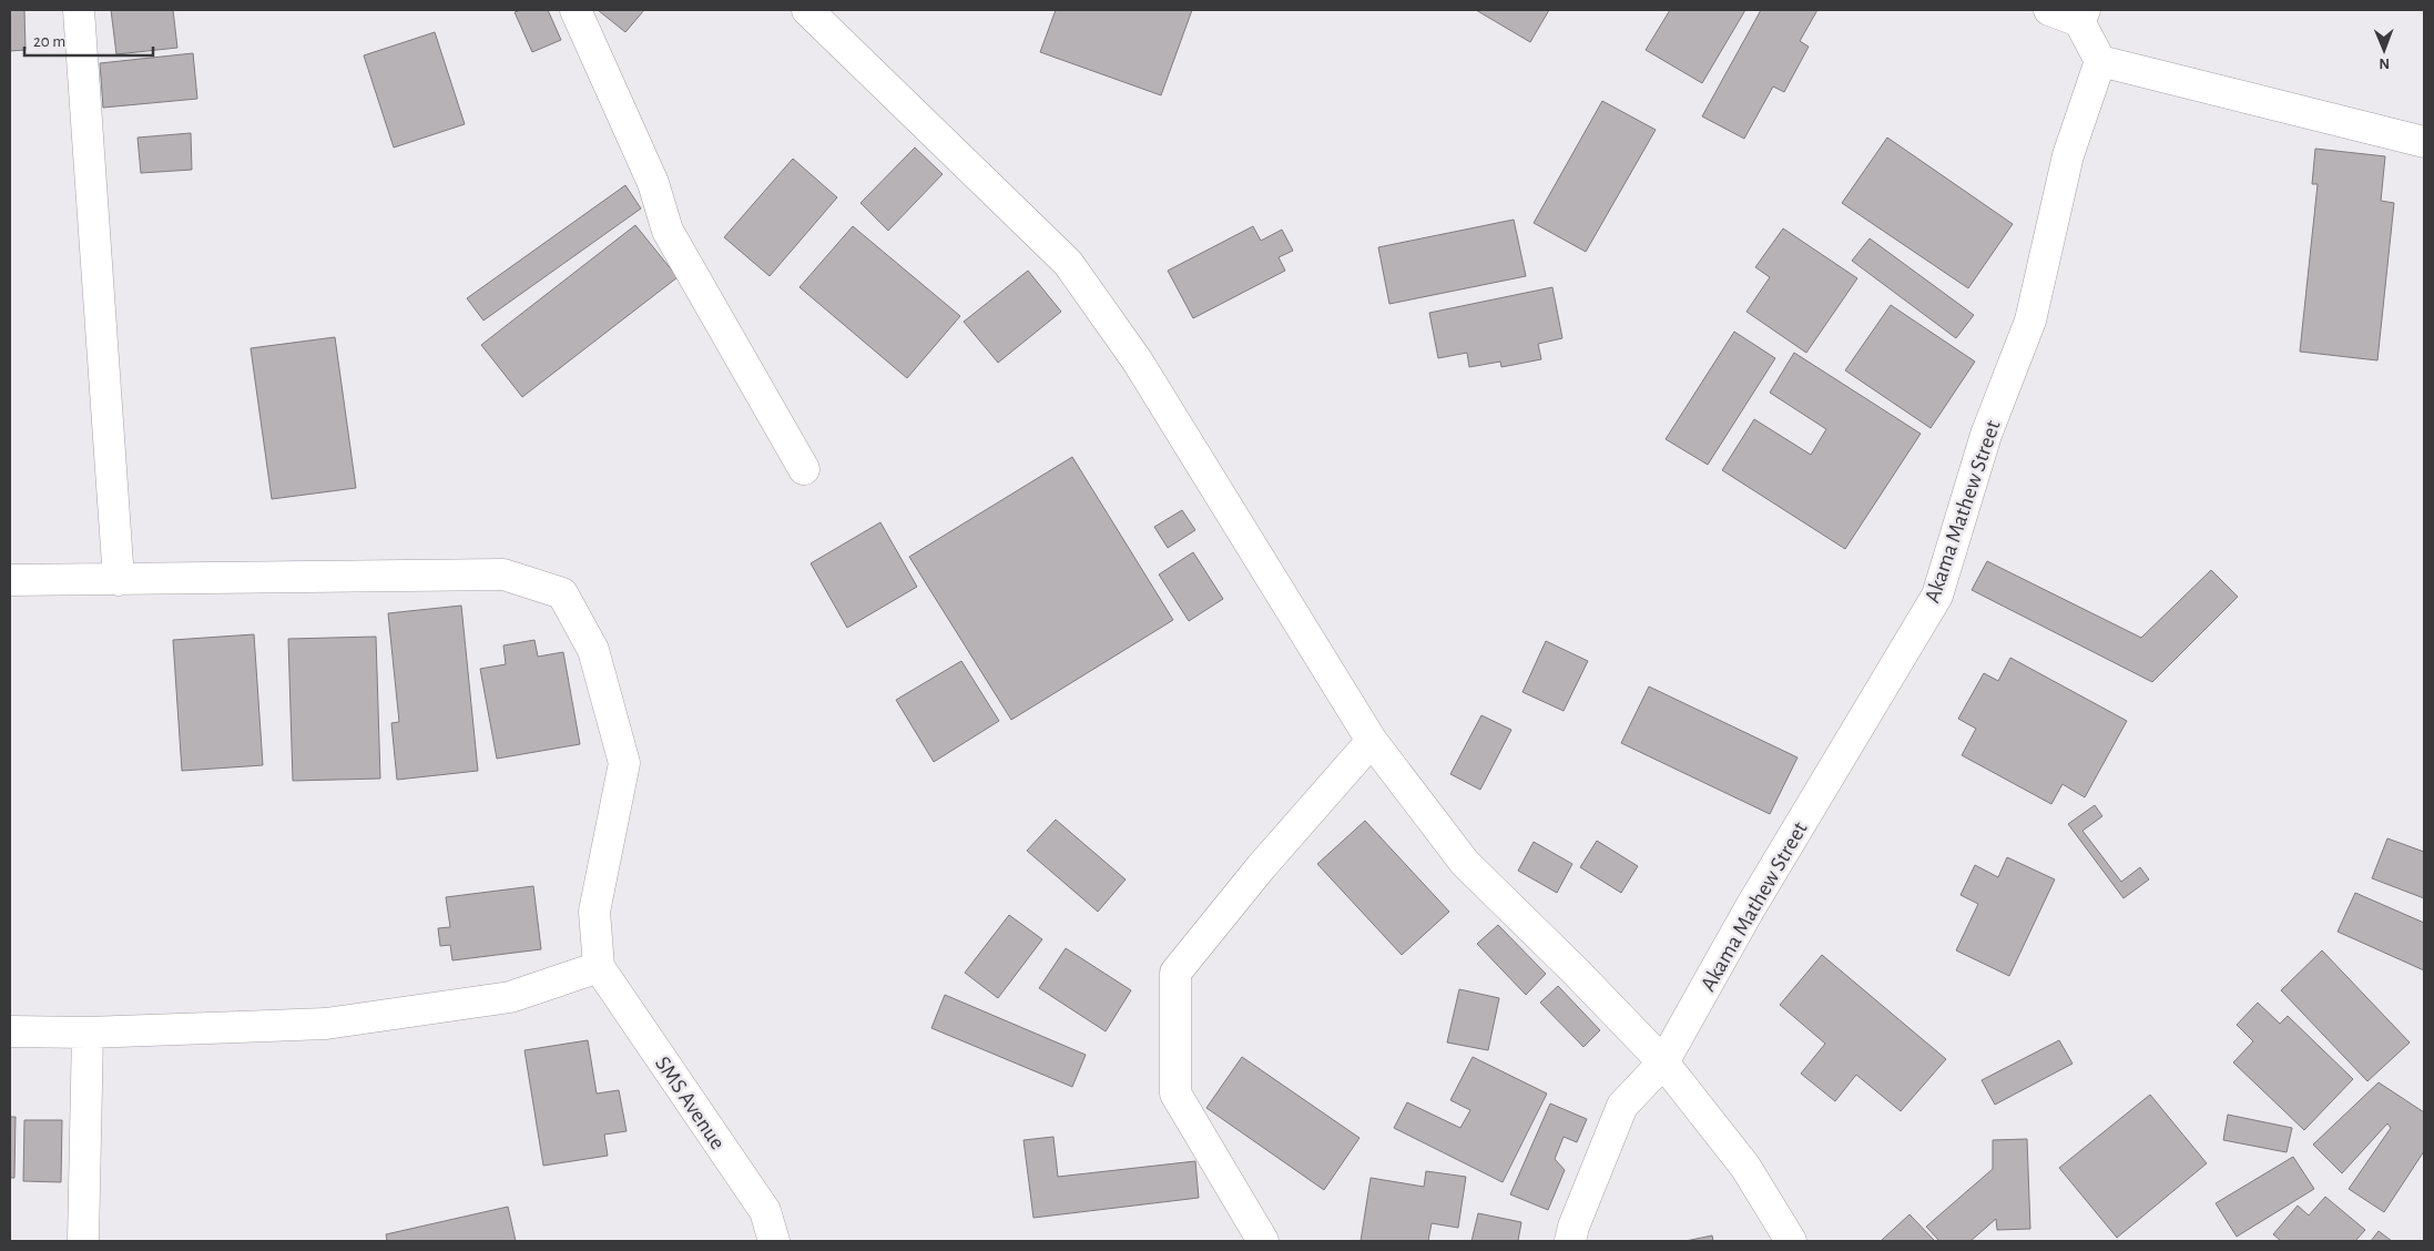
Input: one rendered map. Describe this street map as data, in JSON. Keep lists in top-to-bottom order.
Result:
{
  "streets": {
    "street": ["Akama Mathew Street", "SMS Avenue"]
  },
  "scale_bar": "20 m",
  "north": "bottom"
}
